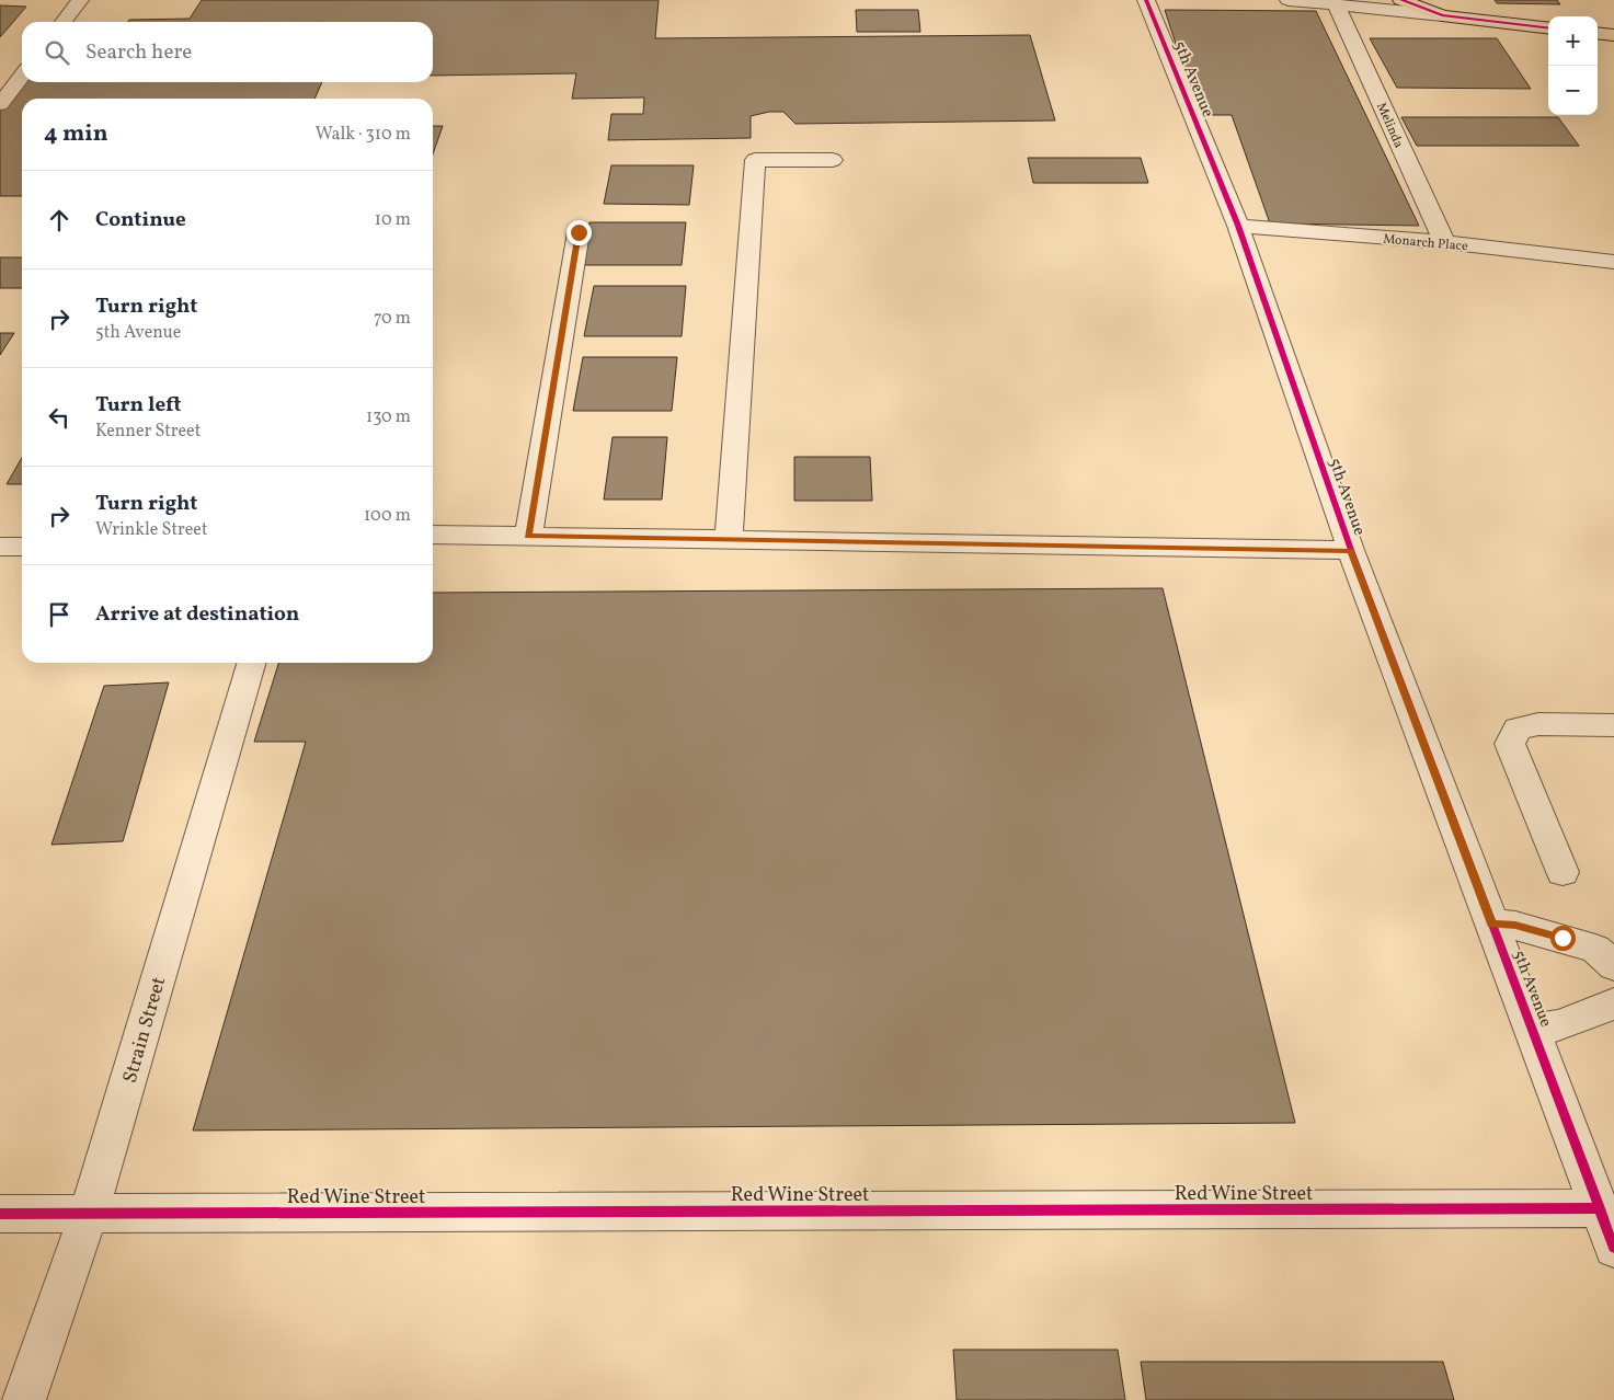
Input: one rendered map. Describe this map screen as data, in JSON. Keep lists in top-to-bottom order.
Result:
{
  "streets": {
    "street": [
      "5th Avenue",
      "Melinda",
      "Monarch Place",
      "Strain Street",
      "Red Wine Street"
    ]
  },
  "crossings": [
    ["5th Avenue", "Monarch Place"],
    ["5th Avenue", "Red Wine Street"],
    ["Melinda", "Monarch Place"],
    ["Strain Street", "Red Wine Street"]
  ],
  "page": {
    "map_buttons": ["+", "−"],
    "search": "Search here",
    "heading": ["4 min", "Walk · 310 m"],
    "list": [
      ["Continue", "10 m"],
      ["Turn right", "5th Avenue", "70 m"],
      ["Turn left", "Kenner Street", "130 m"],
      ["Turn right", "Wrinkle Street", "100 m"],
      "Arrive at destination"
    ]
  }
}
